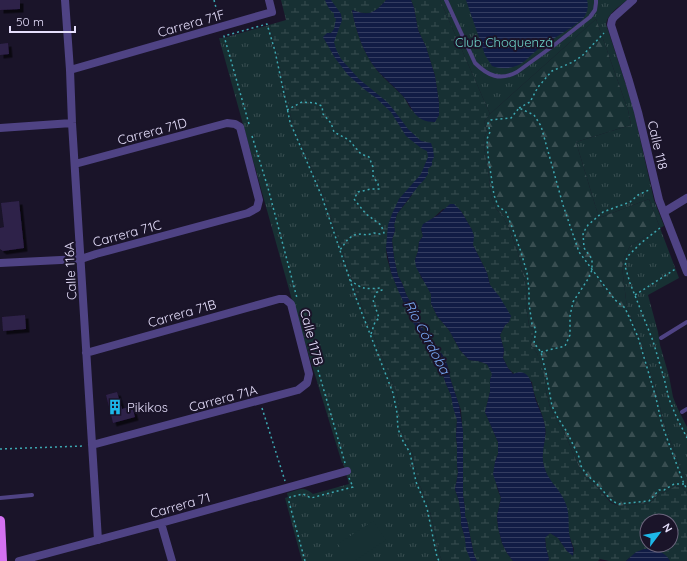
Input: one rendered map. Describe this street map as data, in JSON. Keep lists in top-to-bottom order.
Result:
{
  "streets": {
    "street": [
      "Carrera 71F",
      "Carrera 71D",
      "Calle 118",
      "Carrera 71C",
      "Calle 116A",
      "Carrera 71B",
      "Calle 117B",
      "Carrera 71A",
      "Carrera 71"
    ]
  },
  "crossings": [
    ["Carrera 71F", "Calle 116A"],
    ["Carrera 71D", "Carrera 71C"],
    ["Carrera 71D", "Calle 116A"],
    ["Carrera 71C", "Calle 116A"],
    ["Calle 116A", "Carrera 71B"],
    ["Calle 116A", "Carrera 71A"],
    ["Calle 116A", "Carrera 71"],
    ["Carrera 71B", "Calle 117B"],
    ["Calle 117B", "Carrera 71A"]
  ],
  "water": ["Río Córdoba"],
  "parks": ["Club Choquenzá"],
  "places": {
    "building": ["Pikikos"]
  },
  "scale_bar": "50 m",
  "north": "top right"
}
